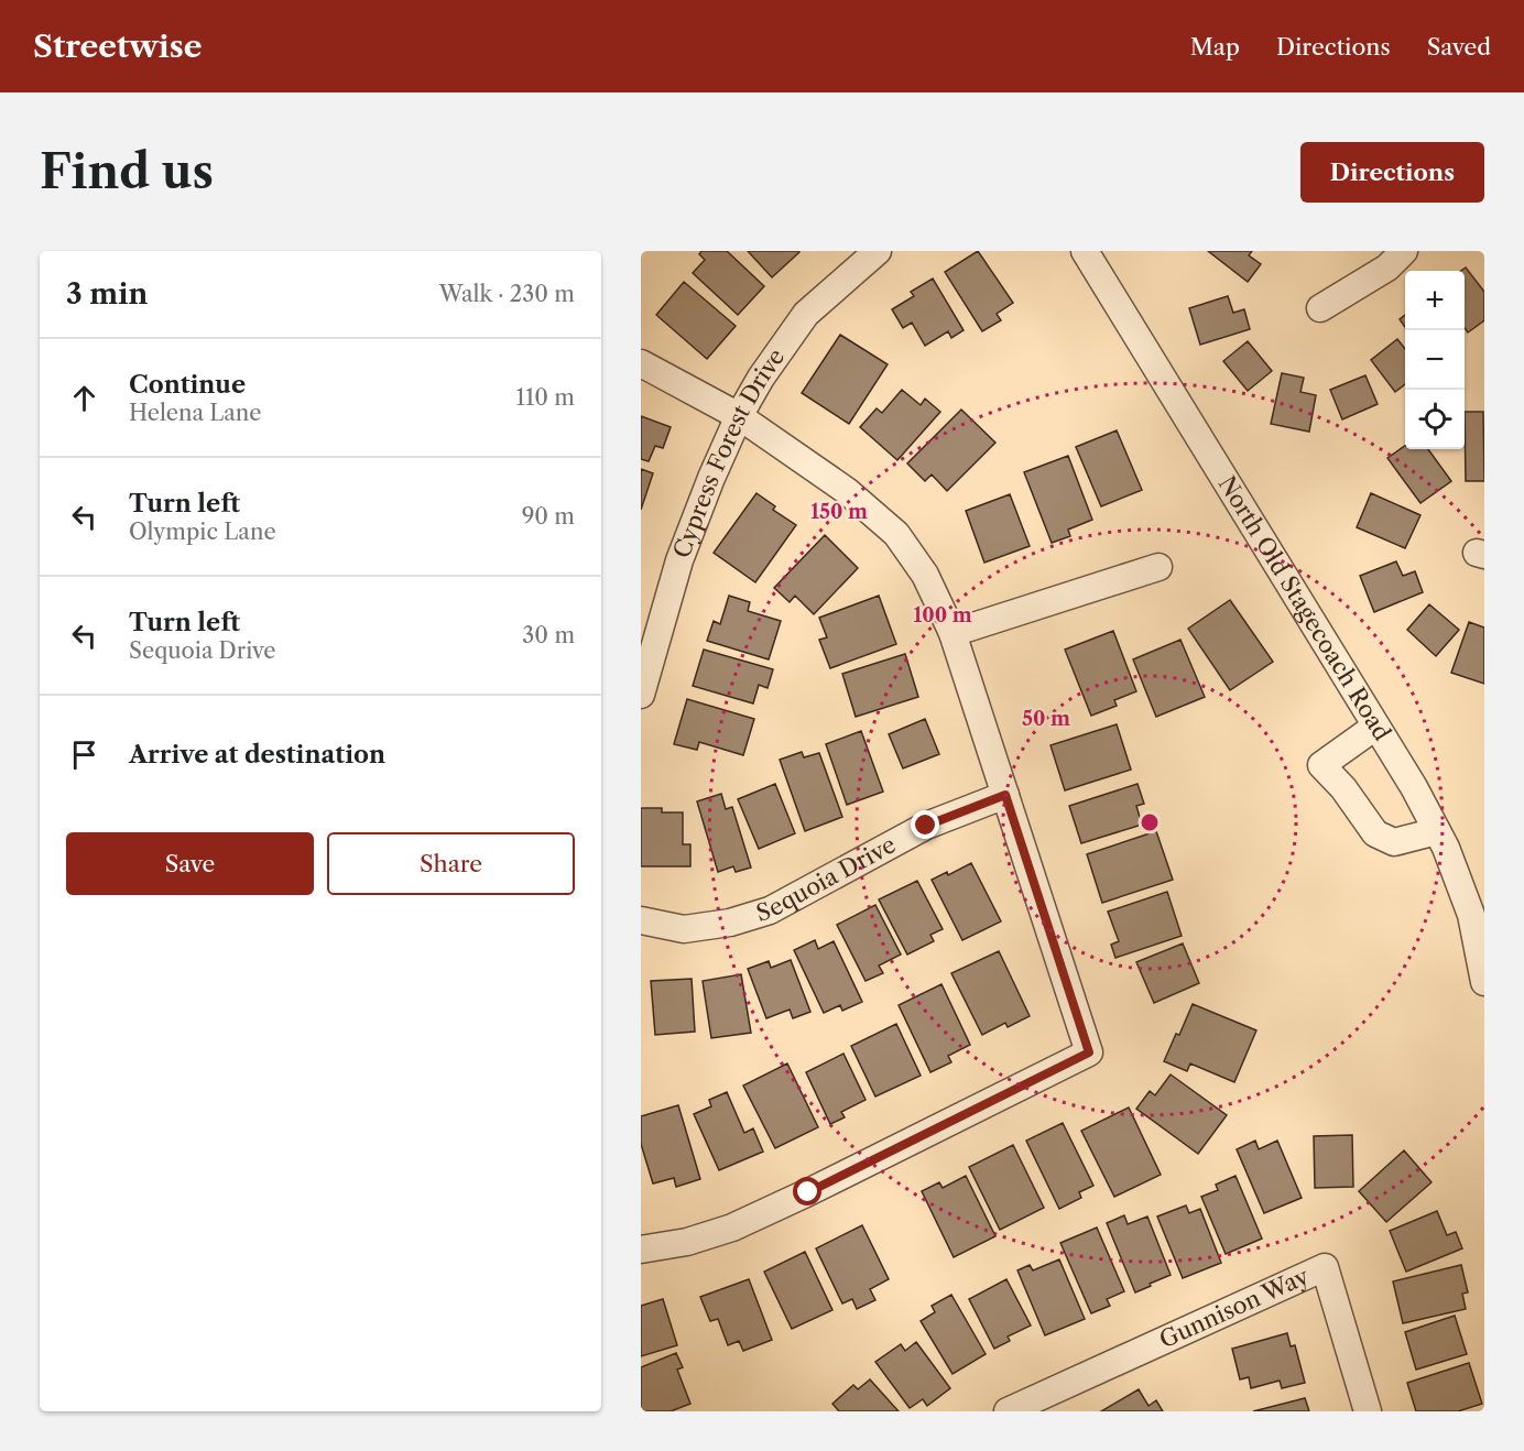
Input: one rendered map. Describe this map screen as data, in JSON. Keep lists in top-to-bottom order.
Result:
{
  "streets": {
    "street": [
      "Cypress Forest Drive",
      "North Old Stagecoach Road",
      "Sequoia Drive",
      "Gunnison Way"
    ]
  },
  "page": {
    "header": "Streetwise",
    "nav": ["Map", "Directions", "Saved"],
    "buttons": [
      "Directions",
      ["Save", "Share"]
    ],
    "title": "Find us",
    "heading": ["3 min", "Walk · 230 m"],
    "map_buttons": ["+", "−"],
    "list": [
      ["Continue", "Helena Lane", "110 m"],
      ["Turn left", "Olympic Lane", "90 m"],
      ["Turn left", "Sequoia Drive", "30 m"],
      "Arrive at destination"
    ]
  },
  "rings": ["150 m", "100 m", "50 m"]
}
